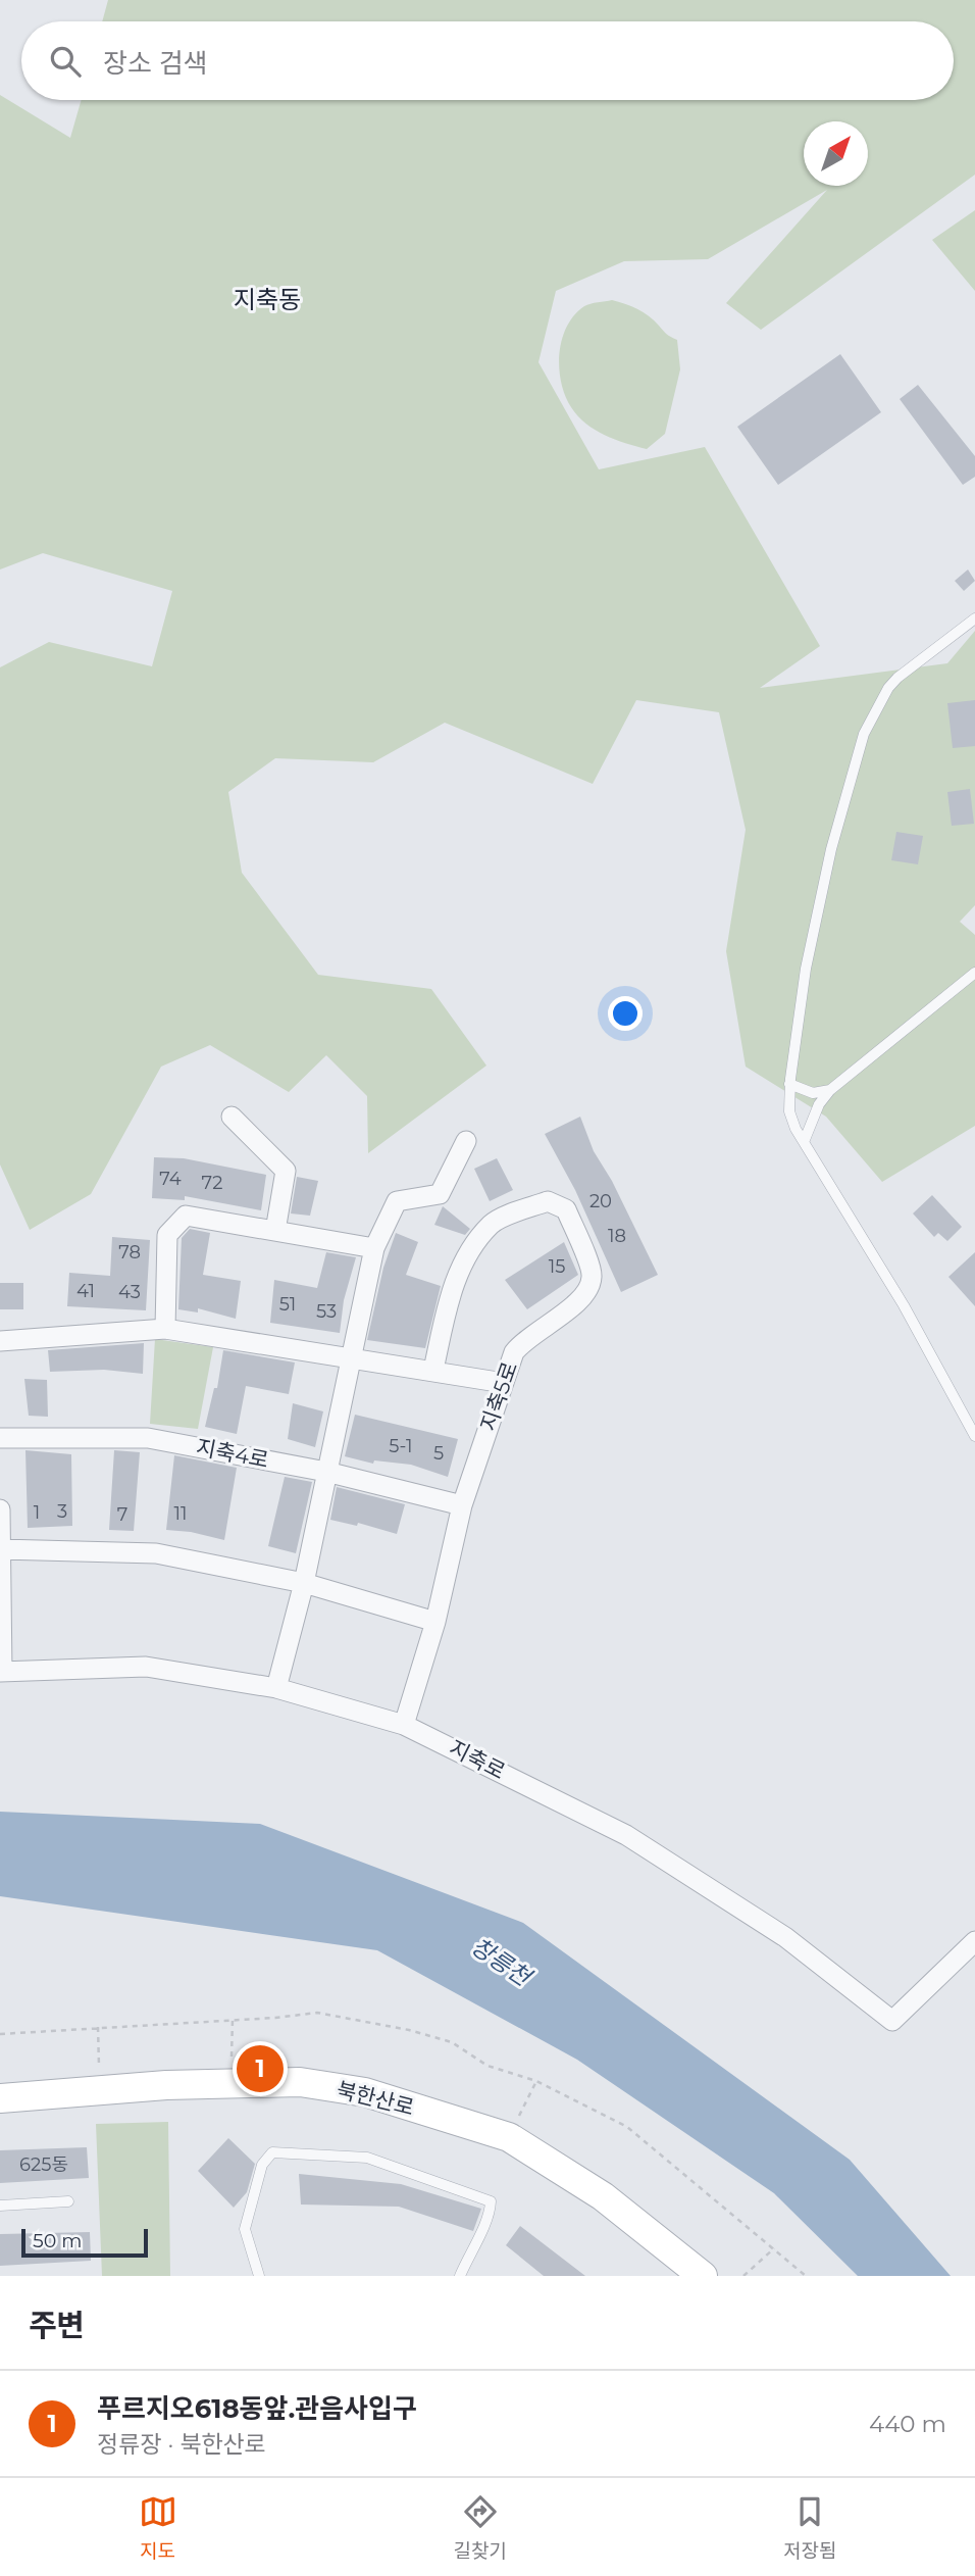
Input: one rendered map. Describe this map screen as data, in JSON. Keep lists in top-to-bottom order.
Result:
{
  "streets": {
    "main road": ["북한산로"],
    "street": ["지축5로", "지축4로", "지축로"]
  },
  "crossings": [
    ["지축5로", "지축4로"],
    ["지축5로", "지축로"]
  ],
  "districts": ["지축동"],
  "water": ["창릉천"],
  "house_numbers": [
    "74",
    "72",
    "20",
    "18",
    "78",
    "15",
    "41",
    "43",
    "51",
    "53",
    "5-1",
    "5",
    "3",
    "1",
    "11",
    "7",
    "625동"
  ],
  "scale_bar": "50 m",
  "north": "top right",
  "page": {
    "search": "장소 검색",
    "pins": "1",
    "scale": "50 m",
    "heading": "주변",
    "list": [
      {
        "mark": "1",
        "name": "푸르지오618동앞.관음사입구",
        "note": "정류장 · 북한산로",
        "value": "440 m"
      }
    ],
    "nav": ["지도", "길찾기", "저장됨"]
  }
}
